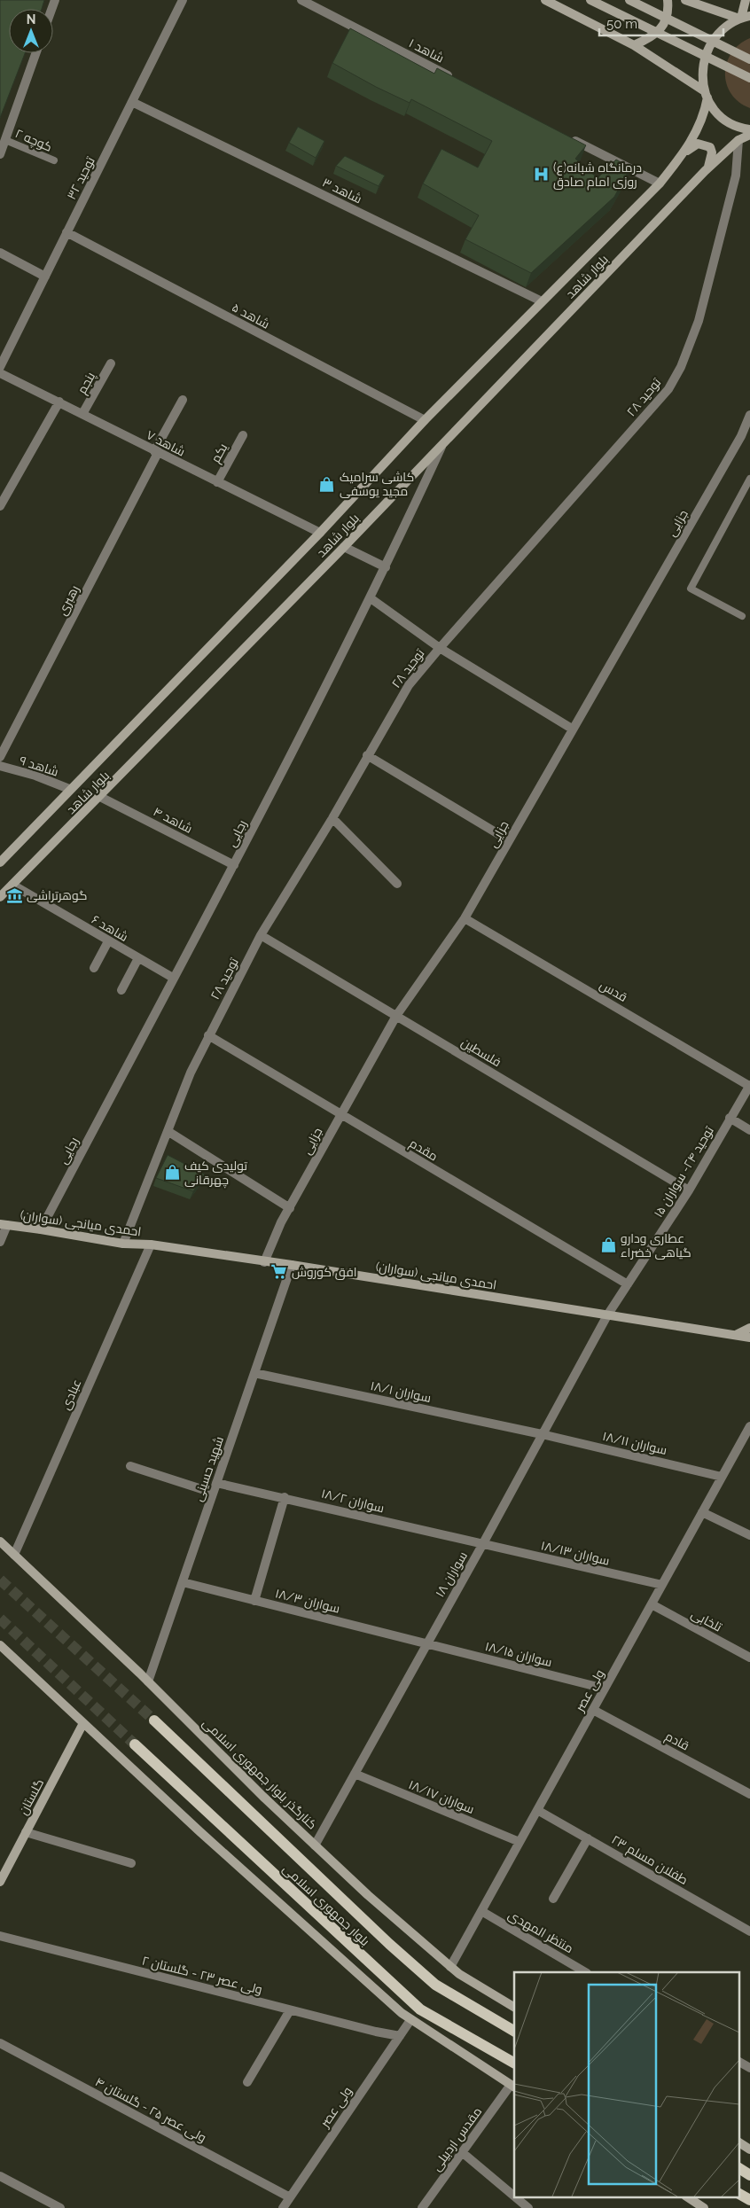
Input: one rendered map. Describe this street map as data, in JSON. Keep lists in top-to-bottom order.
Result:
{
  "streets": {
    "main road": [
      "بلوار شاهد",
      "احمدی میانجی (سواران)",
      "کنارگذر بلوار جمهوری اسلامی",
      "گلستان",
      "بلوار جمهوری اسلامی"
    ],
    "street": [
      "شاهد ۱",
      "توحید ۳۲",
      "شاهد ۳",
      "شاهد ۵",
      "پنجم",
      "توحید ۲۸",
      "شاهد ۷",
      "یکم",
      "جزایی",
      "رهبری",
      "شاهد ۹",
      "شاهد ۴",
      "رجایی",
      "شاهد ۶",
      "قدس",
      "فلسطین",
      "مقدم",
      "توحید ۲۴- سواران ۱۵",
      "سواران ۱۸/۱",
      "عبادی",
      "سواران ۱۸/۱۱",
      "شهید حسینی",
      "سواران ۱۸/۲",
      "سواران ۱۸/۱۳",
      "سواران ۱۸",
      "سواران ۱۸/۳",
      "تلخابی",
      "سواران ۱۸/۱۵",
      "ولی عصر",
      "قادم",
      "سواران ۱۸/۱۷",
      "طفلان مسلم ۲۳",
      "منتظر المهدی",
      "ولی عصر ۲۳ - گلستان ۲",
      "ولی عصر ۲۵ - گلستان ۴",
      "مقدس اردبیلی"
    ],
    "lane": ["کوچه ۲"]
  },
  "crossings": [
    ["توحید ۳۲", "شاهد ۳"],
    ["توحید ۳۲", "شاهد ۵"],
    ["شاهد ۳", "بلوار شاهد"],
    ["بلوار شاهد", "شاهد ۵"],
    ["بلوار شاهد", "توحید ۲۸"],
    ["بلوار شاهد", "شاهد ۷"],
    ["بلوار شاهد", "شاهد ۹"],
    ["بلوار شاهد", "شاهد ۴"],
    ["بلوار شاهد", "رجایی"],
    ["بلوار شاهد", "شاهد ۶"],
    ["پنجم", "شاهد ۷"],
    ["توحید ۲۸", "فلسطین"],
    ["توحید ۲۸", "مقدم"],
    ["توحید ۲۸", "احمدی میانجی (سواران)"],
    ["شاهد ۷", "یکم"],
    ["شاهد ۷", "رهبری"],
    ["جزایی", "قدس"],
    ["جزایی", "فلسطین"],
    ["جزایی", "مقدم"],
    ["جزایی", "احمدی میانجی (سواران)"],
    ["شاهد ۴", "رجایی"],
    ["رجایی", "شاهد ۶"],
    ["رجایی", "احمدی میانجی (سواران)"],
    ["قدس", "توحید ۲۴- سواران ۱۵"],
    ["فلسطین", "توحید ۲۴- سواران ۱۵"],
    ["مقدم", "توحید ۲۴- سواران ۱۵"],
    ["توحید ۲۴- سواران ۱۵", "احمدی میانجی (سواران)"],
    ["توحید ۲۴- سواران ۱۵", "سواران ۱۸"],
    ["احمدی میانجی (سواران)", "عبادی"],
    ["احمدی میانجی (سواران)", "شهید حسینی"],
    ["احمدی میانجی (سواران)", "سواران ۱۸"],
    ["سواران ۱۸/۱", "سواران ۱۸/۱۱"],
    ["سواران ۱۸/۱", "شهید حسینی"],
    ["سواران ۱۸/۱", "سواران ۱۸"],
    ["عبادی", "کنارگذر بلوار جمهوری اسلامی"],
    ["سواران ۱۸/۱۱", "سواران ۱۸"],
    ["سواران ۱۸/۱۱", "ولی عصر"],
    ["شهید حسینی", "سواران ۱۸/۲"],
    ["شهید حسینی", "سواران ۱۸/۳"],
    ["شهید حسینی", "کنارگذر بلوار جمهوری اسلامی"],
    ["سواران ۱۸/۲", "سواران ۱۸/۱۳"],
    ["سواران ۱۸/۲", "سواران ۱۸"],
    ["سواران ۱۸/۱۳", "سواران ۱۸"],
    ["سواران ۱۸/۱۳", "ولی عصر"],
    ["سواران ۱۸", "سواران ۱۸/۳"],
    ["سواران ۱۸", "سواران ۱۸/۱۵"],
    ["سواران ۱۸", "کنارگذر بلوار جمهوری اسلامی"],
    ["سواران ۱۸", "سواران ۱۸/۱۷"],
    ["سواران ۱۸/۳", "سواران ۱۸/۱۵"],
    ["تلخابی", "ولی عصر"],
    ["سواران ۱۸/۱۵", "ولی عصر"],
    ["ولی عصر", "قادم"],
    ["ولی عصر", "کنارگذر بلوار جمهوری اسلامی"],
    ["ولی عصر", "سواران ۱۸/۱۷"],
    ["ولی عصر", "طفلان مسلم ۲۳"],
    ["ولی عصر", "منتظر المهدی"],
    ["ولی عصر", "ولی عصر ۲۳ - گلستان ۲"],
    ["ولی عصر", "ولی عصر ۲۵ - گلستان ۴"]
  ],
  "places": {
    "hospital": ["(ع)درمانگاه شبانه روزی امام صادق"],
    "shop": ["کاشی سرامیک مجید یوسفی", "تولیدی کیف چهرقانی", "عطاری ودارو گیاهی خضراء"],
    "museum": ["گوهرتراشی"],
    "supermarket": ["افق کوروش"]
  },
  "scale_bar": "50 m",
  "north": "top"
}
